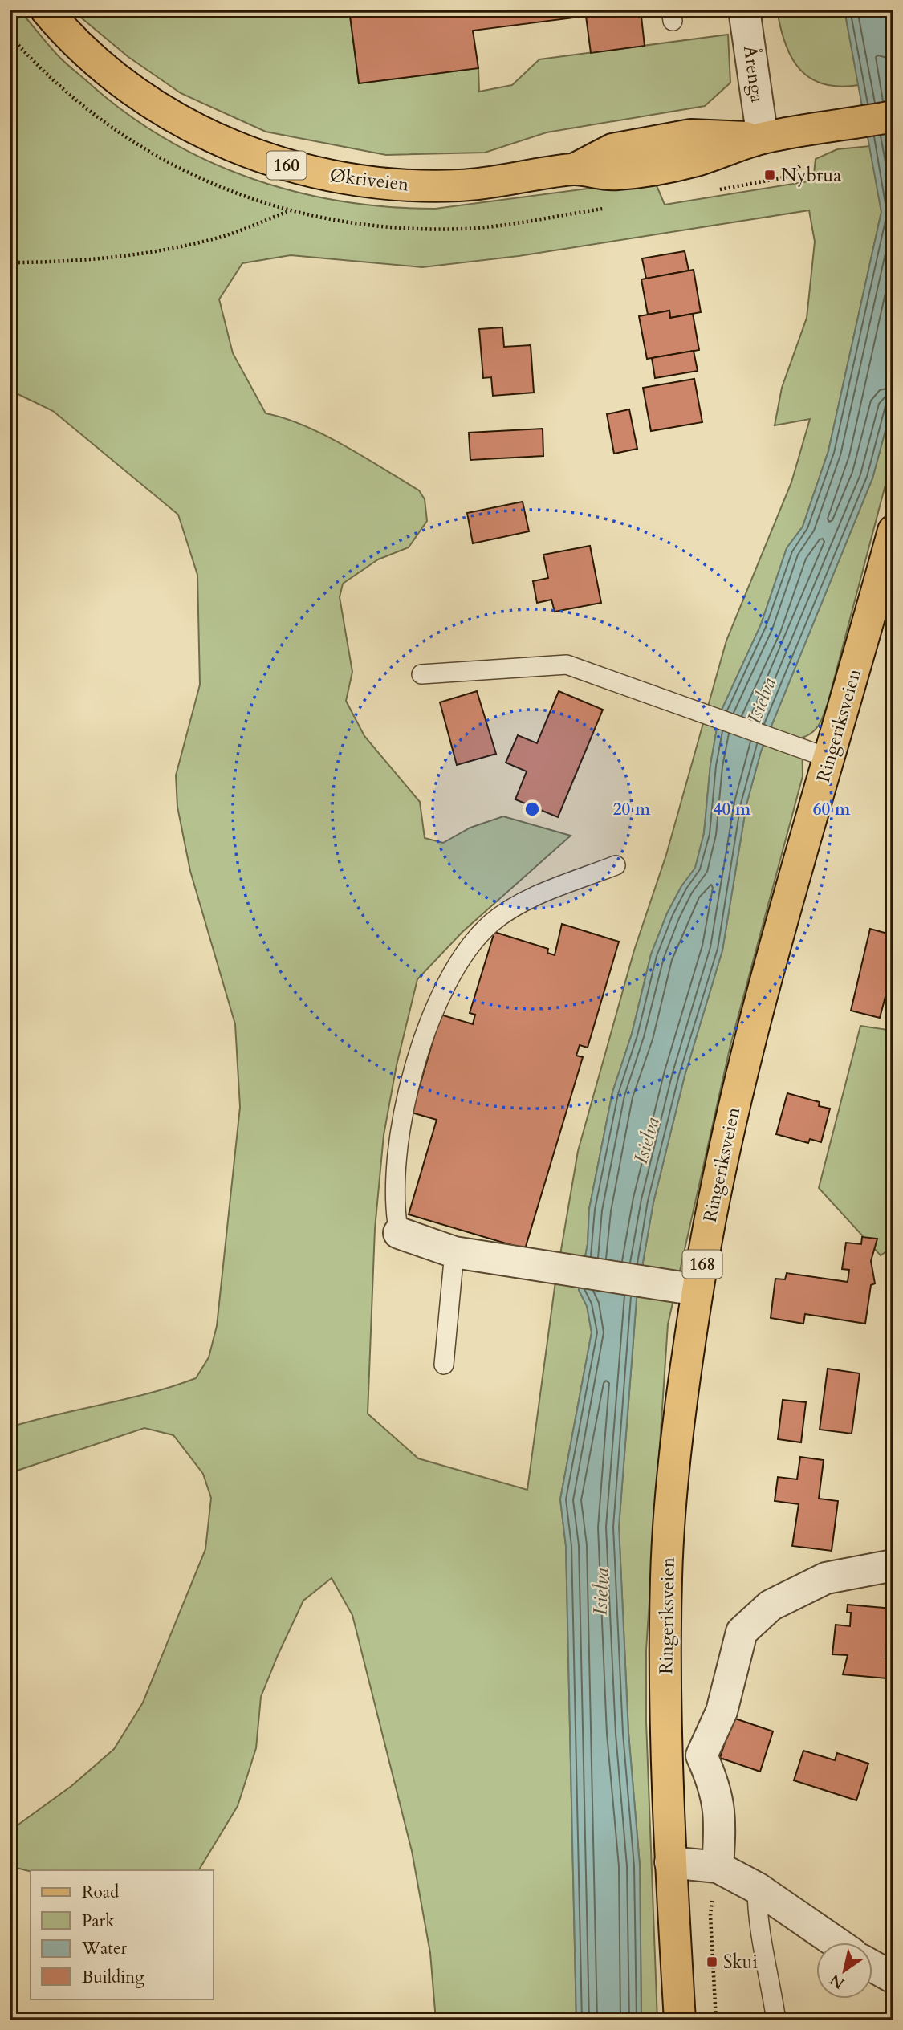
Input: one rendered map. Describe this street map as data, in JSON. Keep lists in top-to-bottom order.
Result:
{
  "streets": {
    "main road": [
      "160",
      "Økriveien",
      "Ringeriksveien",
      "168"
    ],
    "street": ["Årenga"]
  },
  "crossings": [
    ["Årenga", "Økriveien"]
  ],
  "water": ["Isielva"],
  "places": {
    "transit": ["Nybrua", "Skui"]
  },
  "legend": [
    "Road",
    "Park",
    "Water",
    "Building"
  ],
  "north": "bottom left",
  "rings": ["20 m", "40 m", "60 m"]
}
